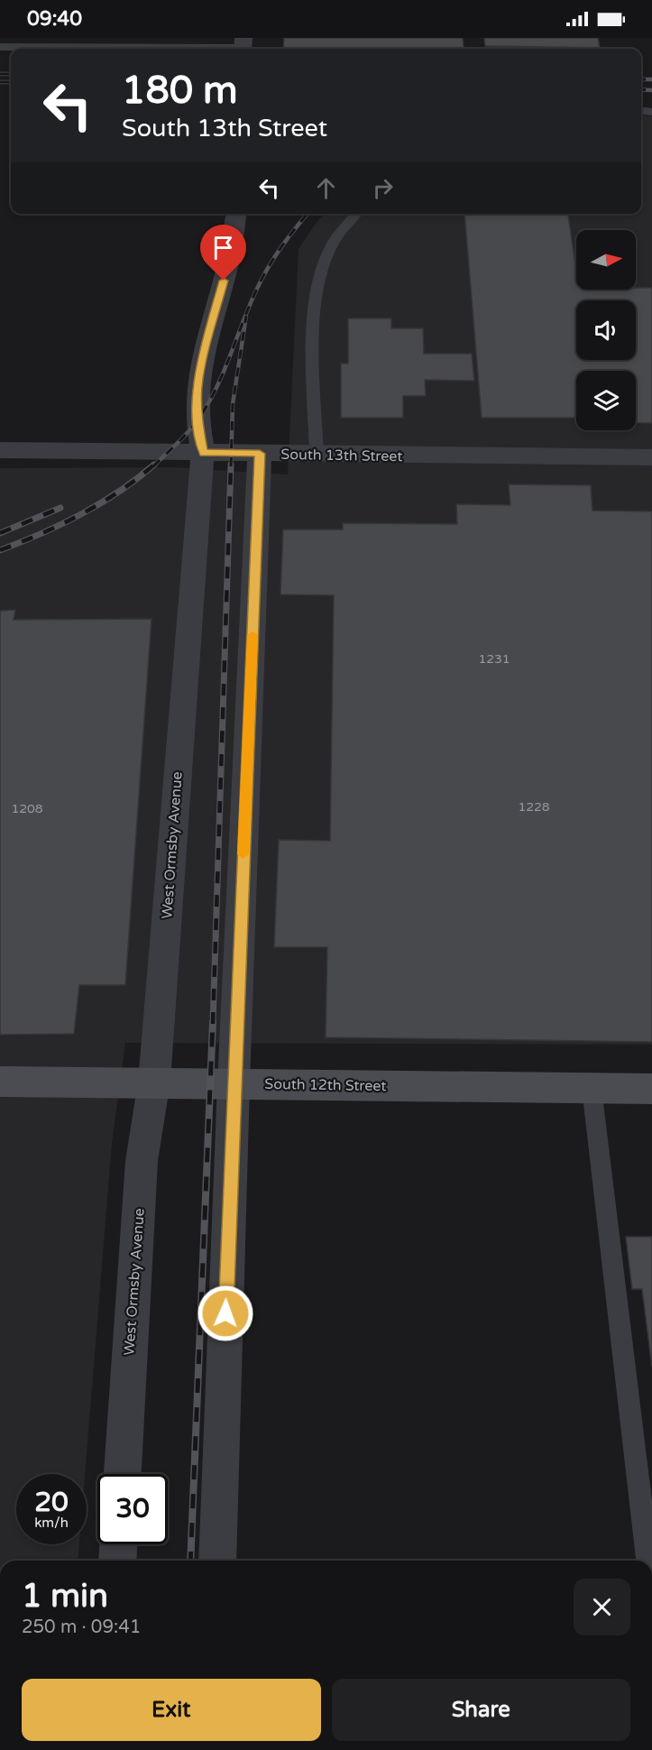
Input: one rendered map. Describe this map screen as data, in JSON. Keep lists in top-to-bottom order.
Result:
{
  "streets": {
    "street": ["South 13th Street", "West Ormsby Avenue", "South 12th Street"]
  },
  "crossings": [
    ["South 13th Street", "West Ormsby Avenue"],
    ["West Ormsby Avenue", "South 12th Street"]
  ],
  "house_numbers": ["1231", "1228", "1208"],
  "north": "right",
  "page": {
    "status": "09:40",
    "turn": ["180 m", "South 13th Street"],
    "speed": "20 km/h",
    "limit": "30",
    "heading": ["1 min", "250 m · 09:41"],
    "buttons": ["Exit", "Share"]
  }
}
